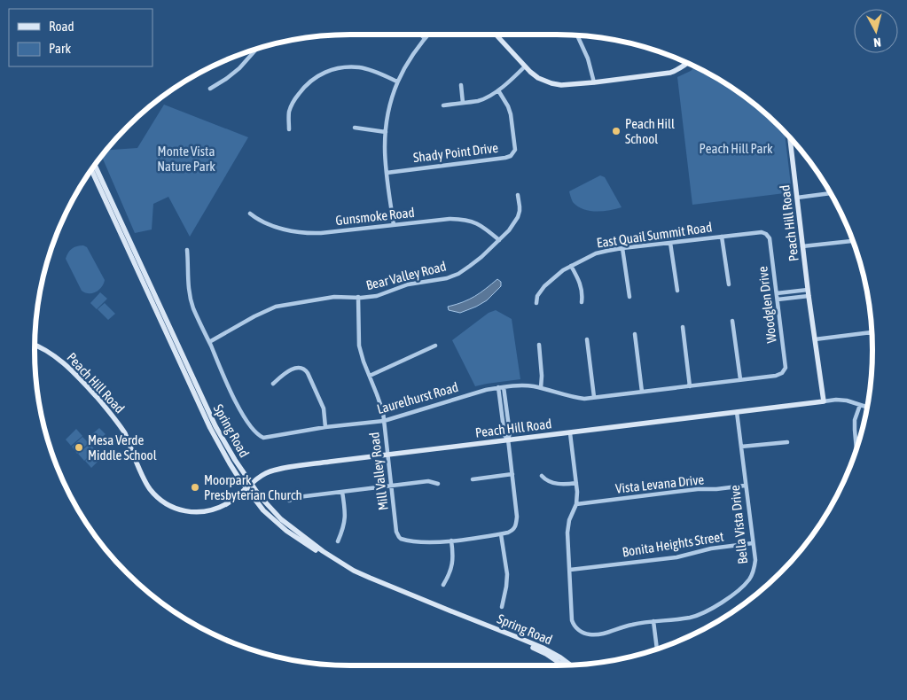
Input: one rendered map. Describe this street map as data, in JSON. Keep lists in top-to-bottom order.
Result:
{
  "streets": {
    "main road": ["Peach Hill Road", "Spring Road"],
    "street": [
      "Shady Point Drive",
      "Gunsmoke Road",
      "East Quail Summit Road",
      "Bear Valley Road",
      "Woodglen Drive",
      "Laurelhurst Road",
      "Mill Valley Road",
      "Vista Levana Drive",
      "Bella Vista Drive",
      "Bonita Heights Street"
    ]
  },
  "crossings": [
    ["Gunsmoke Road", "Bear Valley Road"],
    ["Peach Hill Road", "Spring Road"],
    ["Peach Hill Road", "Mill Valley Road"],
    ["Peach Hill Road", "Bella Vista Drive"],
    ["East Quail Summit Road", "Woodglen Drive"],
    ["Bear Valley Road", "Laurelhurst Road"],
    ["Bear Valley Road", "Mill Valley Road"],
    ["Woodglen Drive", "Laurelhurst Road"],
    ["Laurelhurst Road", "Mill Valley Road"],
    ["Vista Levana Drive", "Bella Vista Drive"],
    ["Bella Vista Drive", "Bonita Heights Street"]
  ],
  "parks": ["Peach Hill Park", "Monte Vista Nature Park"],
  "places": ["Peach Hill School", "Mesa Verde Middle School", "Moorpark Presbyterian Church"],
  "legend": ["Road", "Park"],
  "north": "bottom"
}
